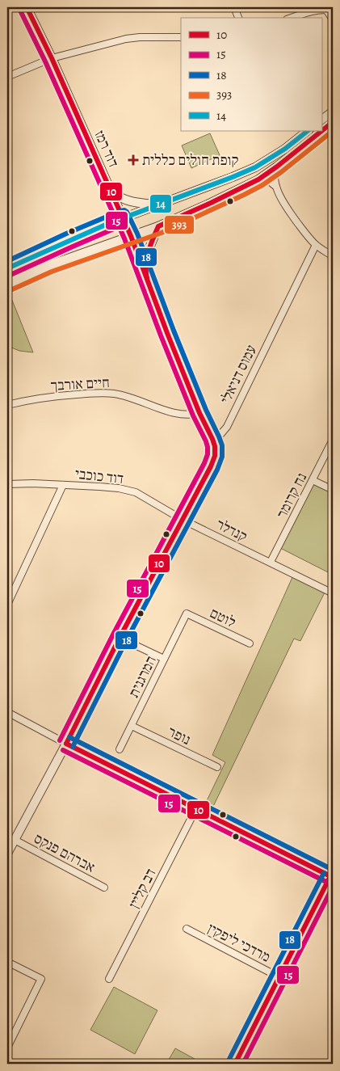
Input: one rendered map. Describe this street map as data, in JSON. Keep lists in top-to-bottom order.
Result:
{
  "streets": {
    "street": [
      "דוד רמז",
      "עמוס דניאלי",
      "חיים אורבך",
      "דוד כוכבי",
      "נח קרומר",
      "קנדלר",
      "לוטם",
      "המרגנית",
      "נופר",
      "אברהם פנקס",
      "דב קליין",
      "מרדכי ליפקין"
    ]
  },
  "crossings": [
    ["דוד רמז", "עמוס דניאלי"],
    ["דוד רמז", "חיים אורבך"],
    ["דוד כוכבי", "קנדלר"],
    ["נח קרומר", "קנדלר"],
    ["לוטם", "המרגנית"],
    ["המרגנית", "נופר"]
  ],
  "places": {
    "health": ["קופת חולים כללית"]
  },
  "lines": [
    "transit line 10",
    "transit line 15",
    "transit line 393",
    "transit line 14",
    "transit line 18"
  ],
  "legend": [
    "10",
    "15",
    "18",
    "393",
    "14"
  ]
}
